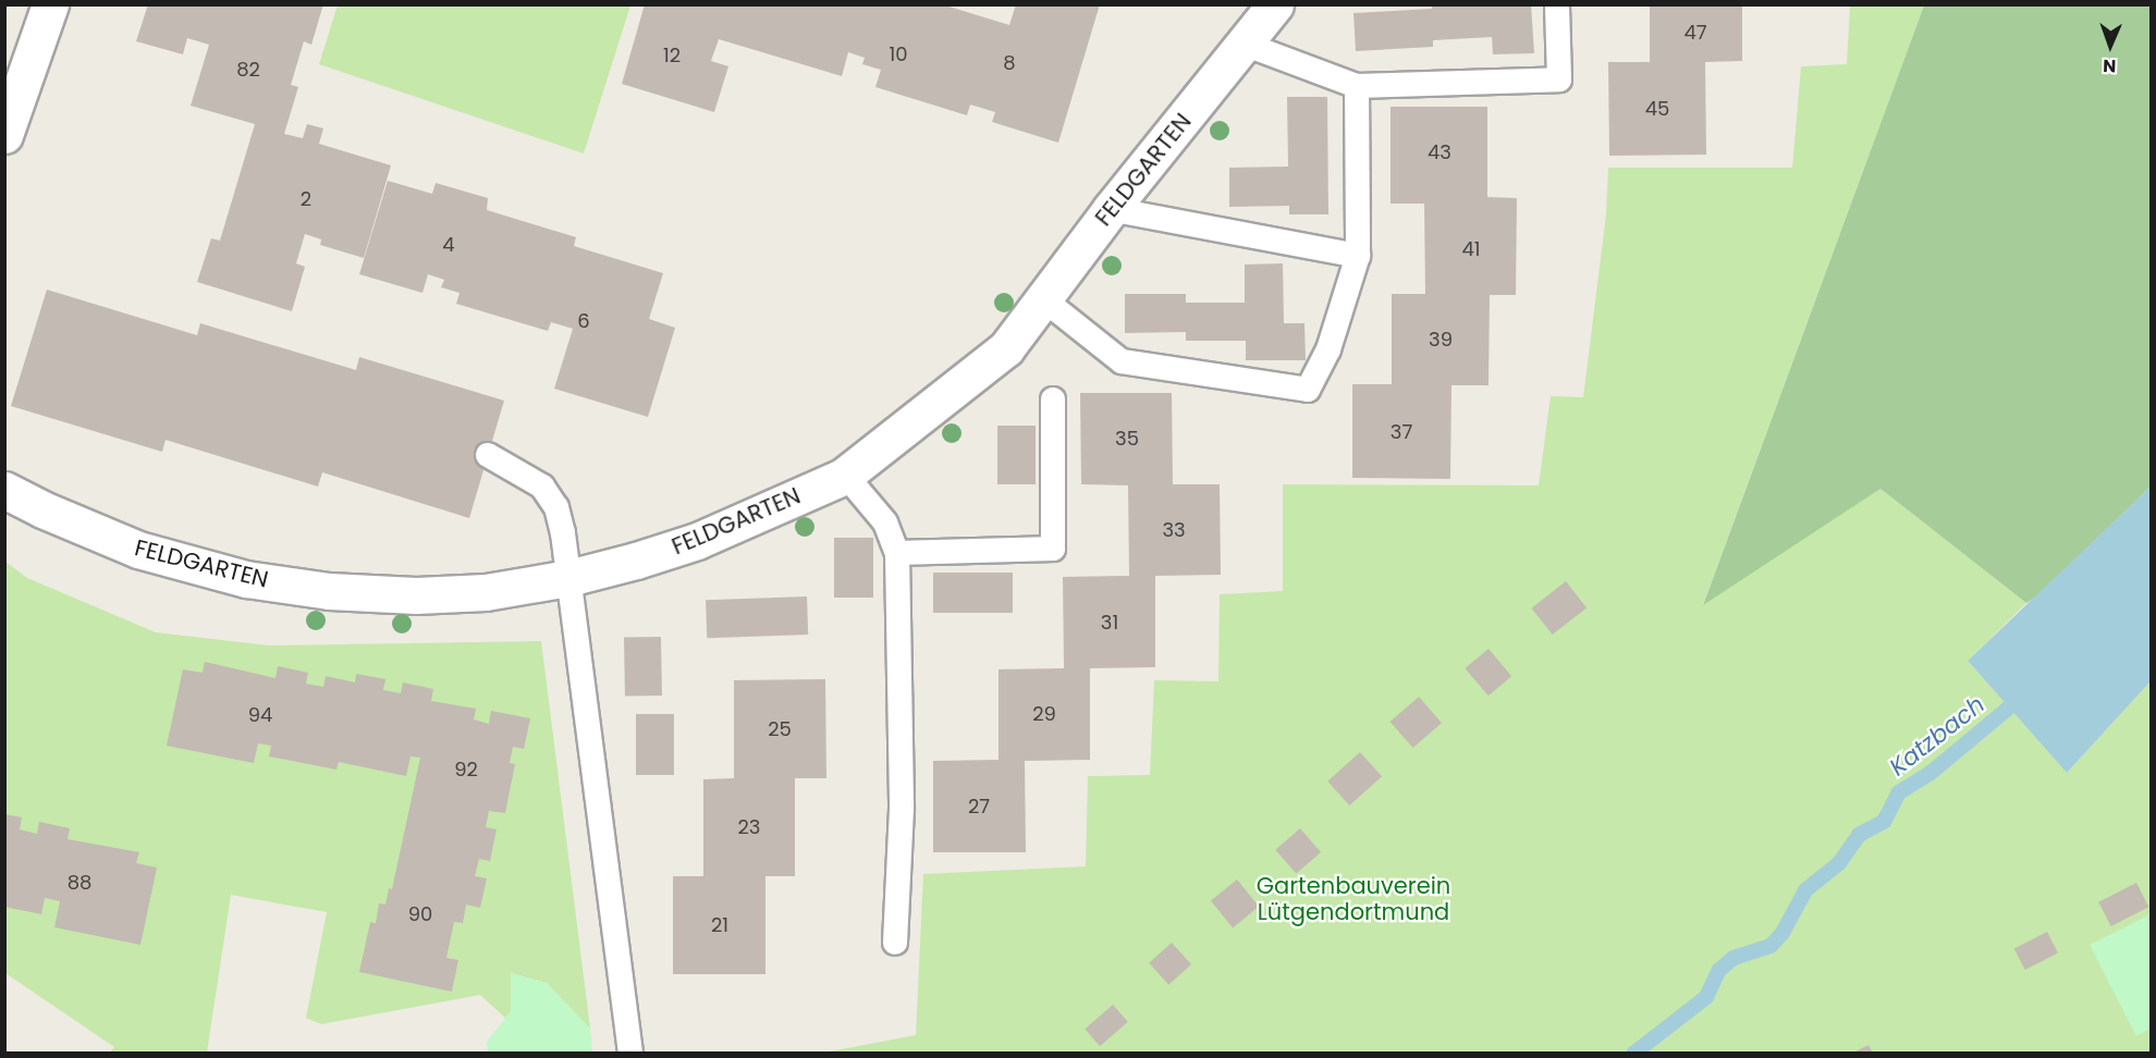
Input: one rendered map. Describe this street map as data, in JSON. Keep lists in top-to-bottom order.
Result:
{
  "streets": {
    "street": ["FELDGARTEN"]
  },
  "water": ["Katzbach"],
  "parks": ["Gartenbauverein Lütgendortmund"],
  "house_numbers": [
    "47",
    "10",
    "12",
    "8",
    "82",
    "45",
    "43",
    "2",
    "4",
    "41",
    "6",
    "39",
    "37",
    "35",
    "33",
    "31",
    "29",
    "94",
    "25",
    "92",
    "27",
    "23",
    "88",
    "90",
    "21"
  ],
  "north": "bottom"
}
